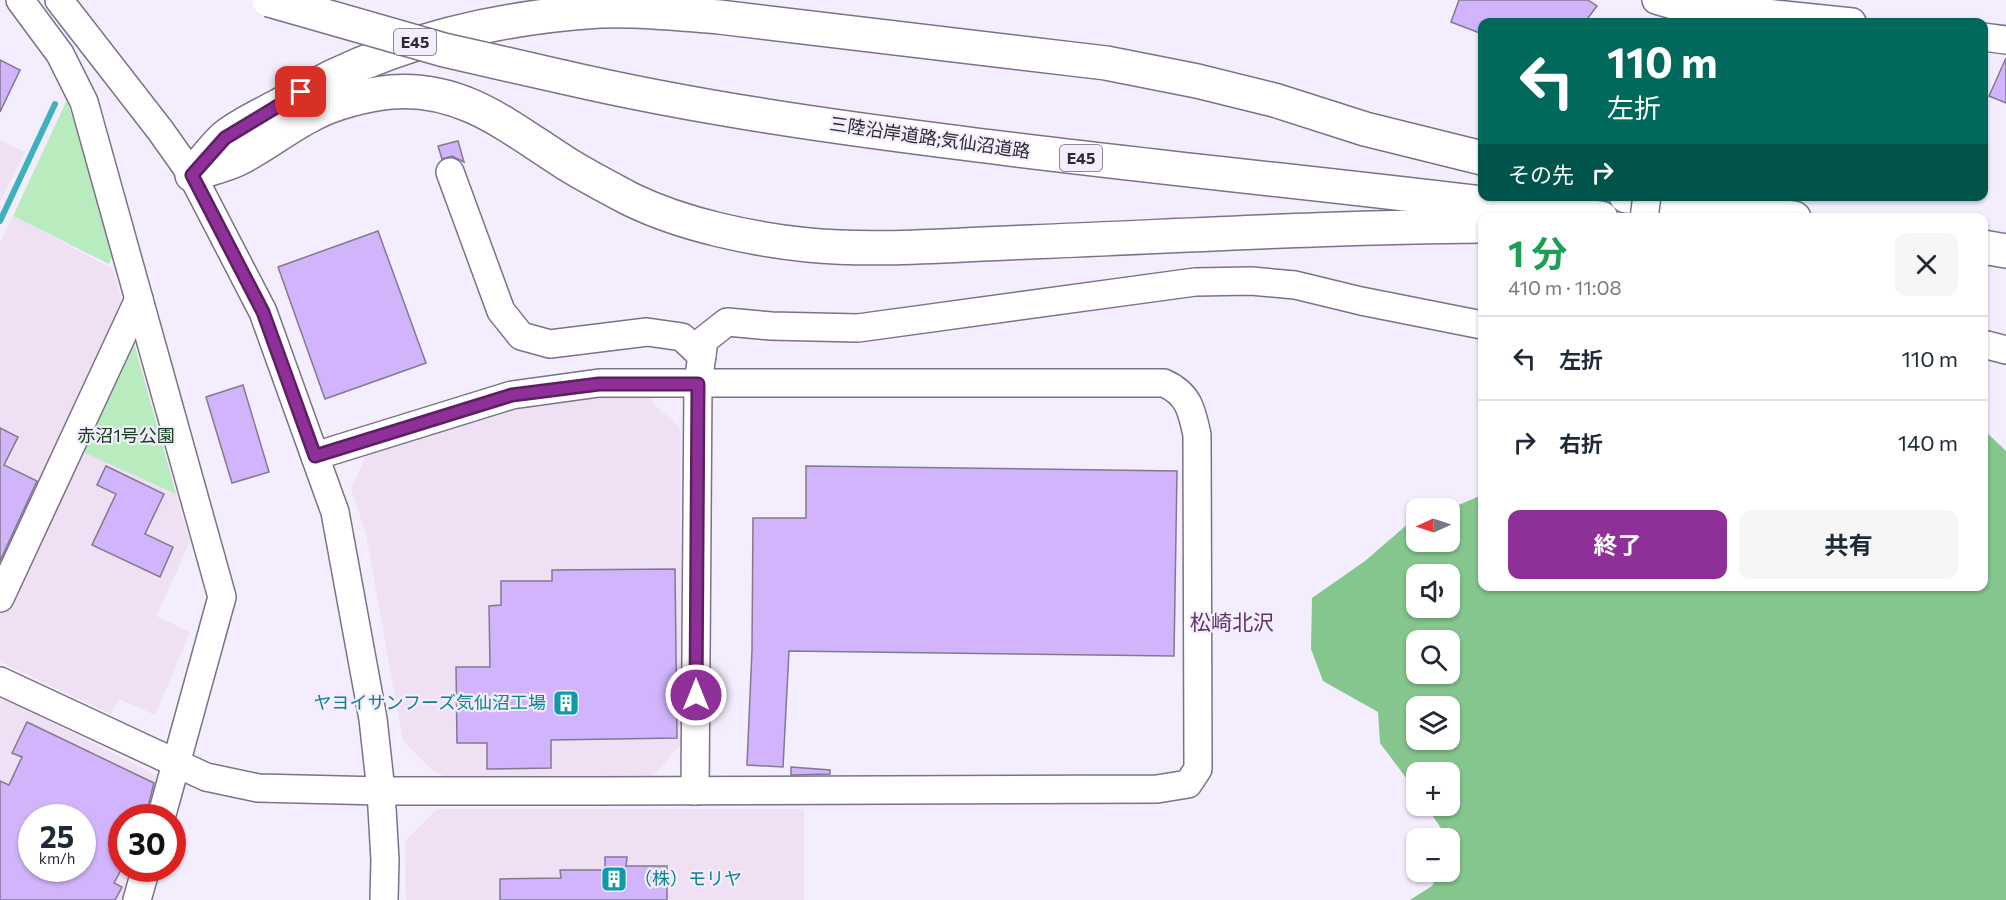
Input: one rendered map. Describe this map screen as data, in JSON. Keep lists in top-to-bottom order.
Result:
{
  "streets": {
    "highway": ["E45", "三陸沿岸道路;気仙沼道路"]
  },
  "districts": ["松崎北沢"],
  "parks": ["赤沼1号公園"],
  "places": {
    "building": ["ヤヨイサンフーズ気仙沼工場", "（株）モリヤ"]
  },
  "north": "left",
  "page": {
    "turn": ["110 m", "左折"],
    "then": "その先",
    "heading": ["1 分", "410 m · 11:08"],
    "list": [
      {
        "name": "左折",
        "value": "110 m"
      },
      {
        "name": "右折",
        "value": "140 m"
      }
    ],
    "map_buttons": ["+", "−"],
    "buttons": ["終了", "共有"],
    "speed": "25 km/h",
    "limit": "30"
  }
}
